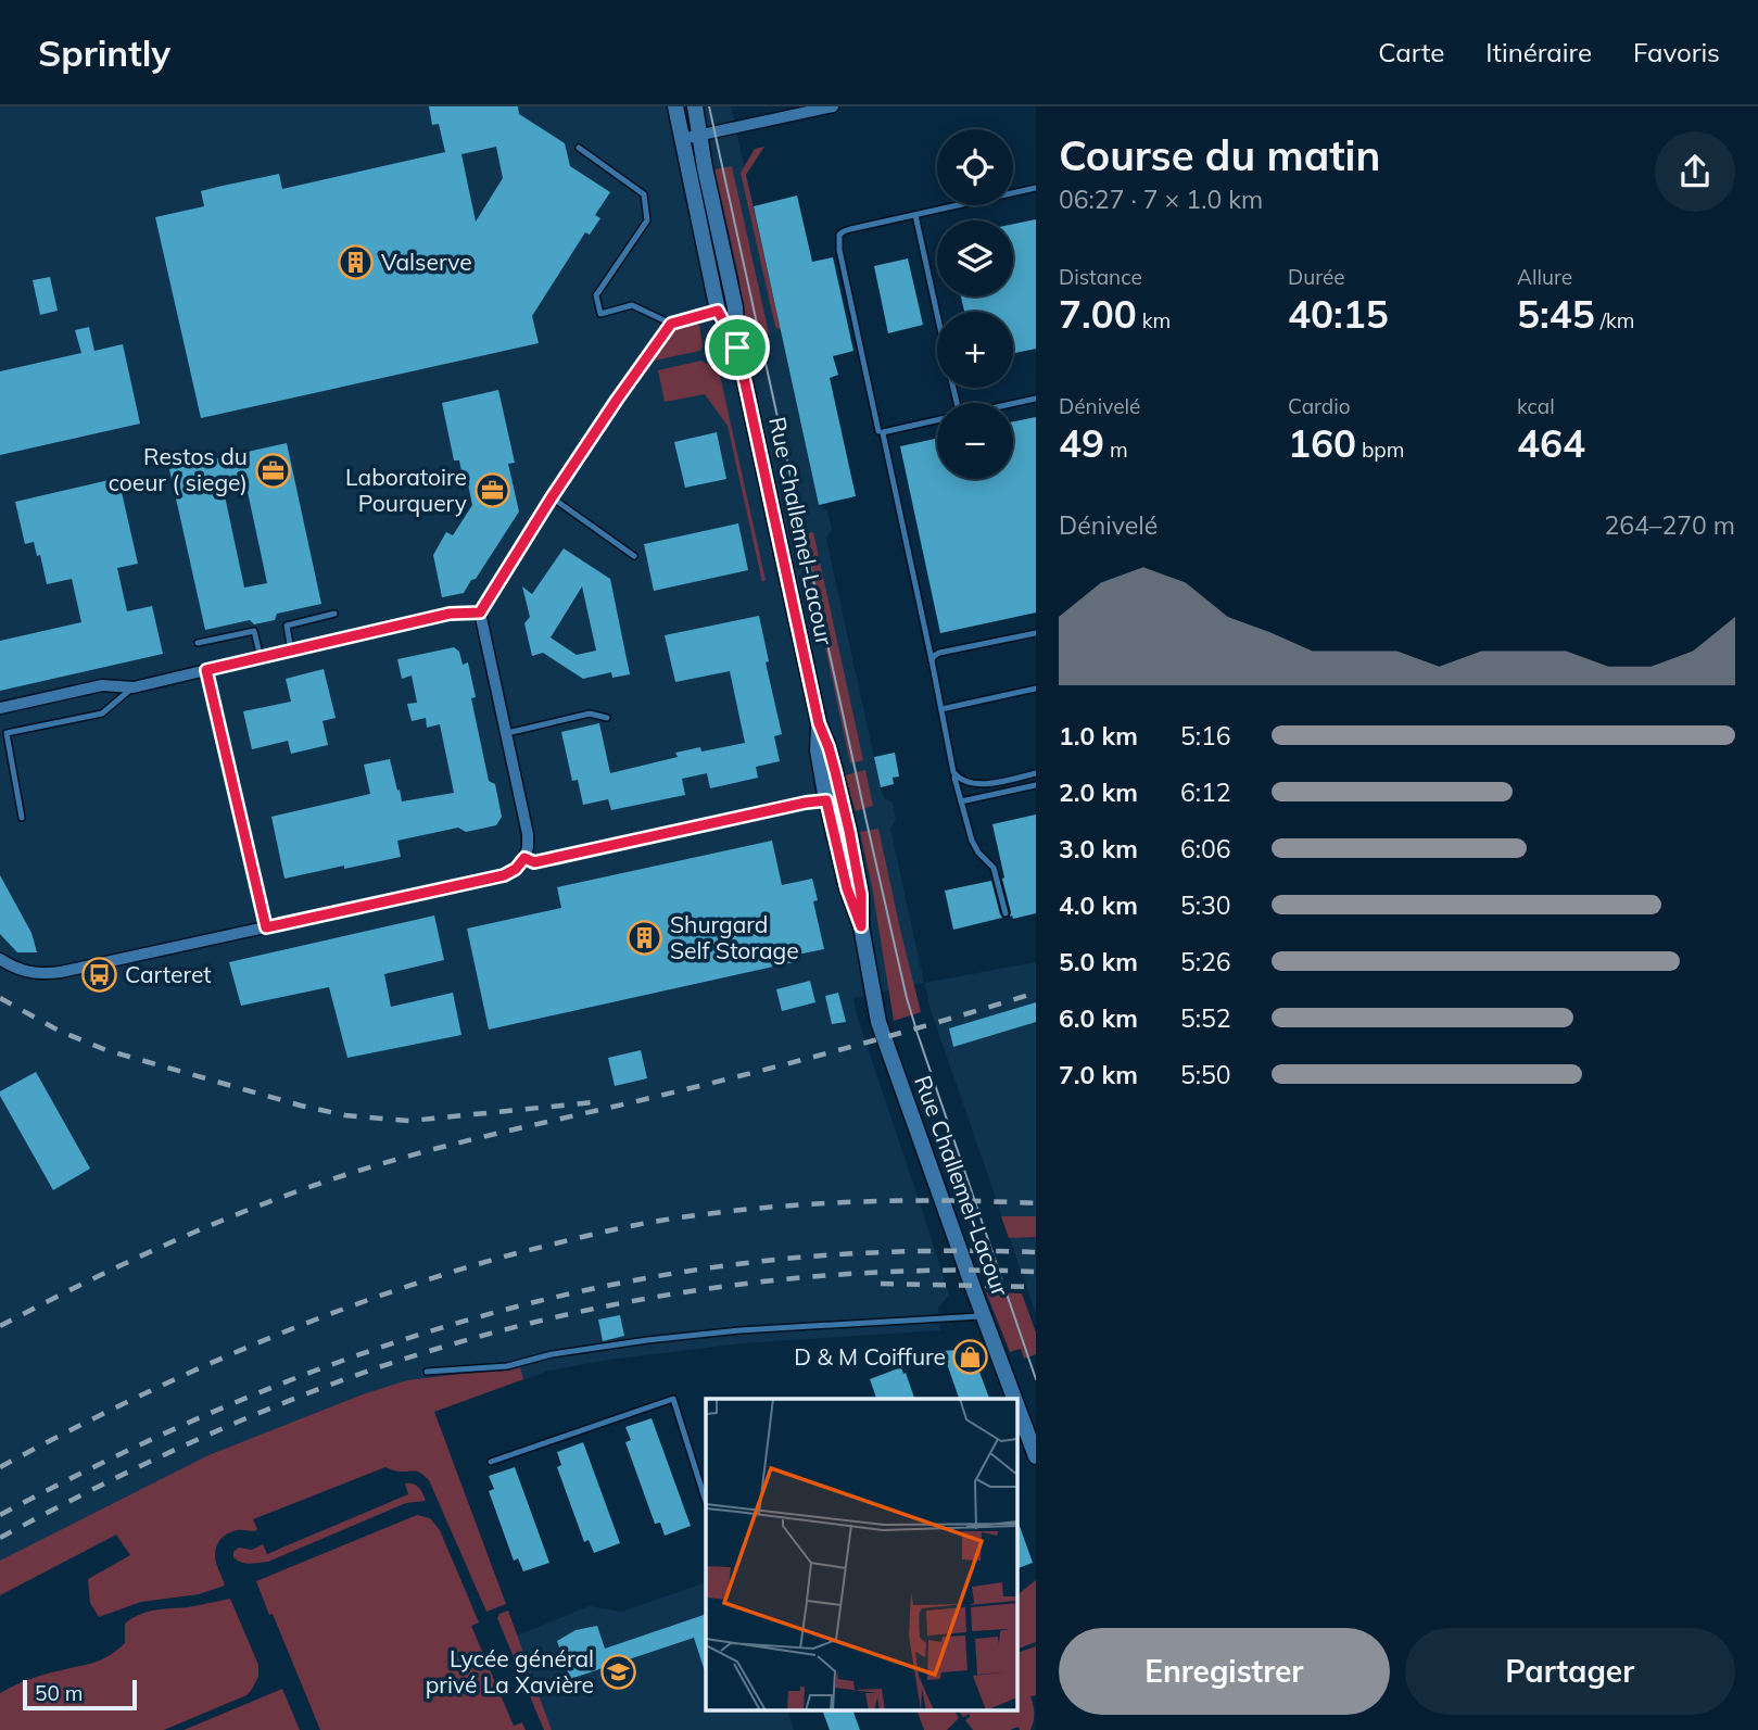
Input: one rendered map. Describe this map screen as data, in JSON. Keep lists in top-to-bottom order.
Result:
{
  "streets": {
    "street": ["Rue Challemel-Lacour"]
  },
  "places": {
    "building": ["Valserve", "Shurgard Self Storage"],
    "office": ["Restos du coeur ( siege)", "Laboratoire Pourquery"],
    "bus stop": ["Carteret"],
    "shop": ["D & M Coiffure"],
    "school or university": ["Lycée général privé La Xavière"]
  },
  "scale_bar": "50 m",
  "page": {
    "header": "Sprintly",
    "nav": ["Carte", "Itinéraire", "Favoris"],
    "heading": ["Course du matin", "06:27 · 7 × 1.0 km"],
    "map_buttons": ["+", "−"],
    "stats": [
      ["Distance", "7.00 km"],
      ["Durée", "40:15"],
      ["Allure", "5:45 /km"],
      ["Dénivelé", "49 m"],
      ["Cardio", "160 bpm"],
      ["kcal", "464"]
    ],
    "chart": ["Dénivelé", "264–270 m"],
    "list": [
      {
        "name": "1.0 km",
        "note": "5:16"
      },
      {
        "name": "2.0 km",
        "note": "6:12"
      },
      {
        "name": "3.0 km",
        "note": "6:06"
      },
      {
        "name": "4.0 km",
        "note": "5:30"
      },
      {
        "name": "5.0 km",
        "note": "5:26"
      },
      {
        "name": "6.0 km",
        "note": "5:52"
      },
      {
        "name": "7.0 km",
        "note": "5:50"
      }
    ],
    "buttons": ["Enregistrer", "Partager"],
    "scale": "50 m"
  }
}
